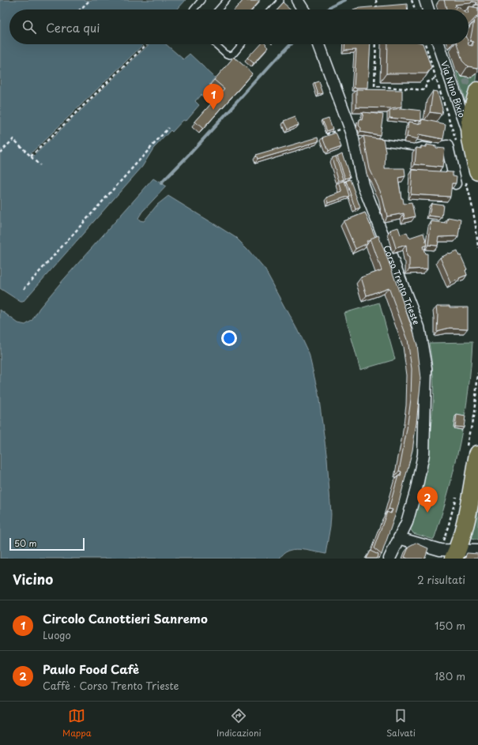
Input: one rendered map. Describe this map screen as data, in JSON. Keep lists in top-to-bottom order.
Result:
{
  "streets": {
    "street": ["Via Nino Bixio", "Corso Trento Trieste"]
  },
  "scale_bar": "50 m",
  "page": {
    "search": "Cerca qui",
    "pins": ["1", "2"],
    "scale": "50 m",
    "heading": ["Vicino", "2 risultati"],
    "list": [
      {
        "mark": "1",
        "name": "Circolo Canottieri Sanremo",
        "note": "Luogo",
        "value": "150 m"
      },
      {
        "mark": "2",
        "name": "Paulo Food Cafè",
        "note": "Caffè · Corso Trento Trieste",
        "value": "180 m"
      }
    ],
    "nav": ["Mappa", "Indicazioni", "Salvati"]
  }
}
